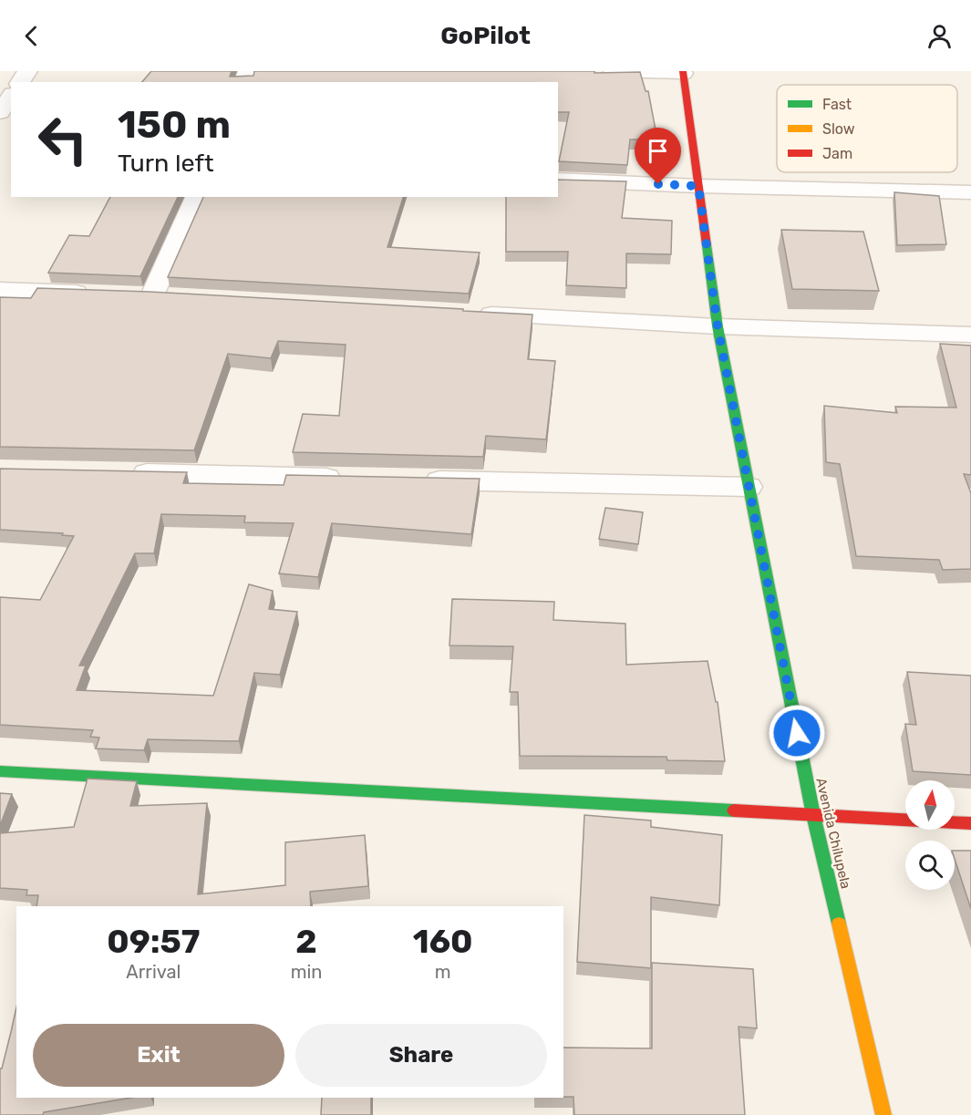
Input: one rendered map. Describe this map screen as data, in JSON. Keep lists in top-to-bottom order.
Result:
{
  "streets": {
    "street": ["Avenida Chilupela"]
  },
  "legend": ["Fast", "Slow", "Jam"],
  "north": "top",
  "page": {
    "header": "GoPilot",
    "turn": ["150 m", "Turn left"],
    "eta": [
      "09:57",
      "Arrival",
      "2",
      "min",
      "160",
      "m"
    ],
    "buttons": ["Exit", "Share"]
  }
}
